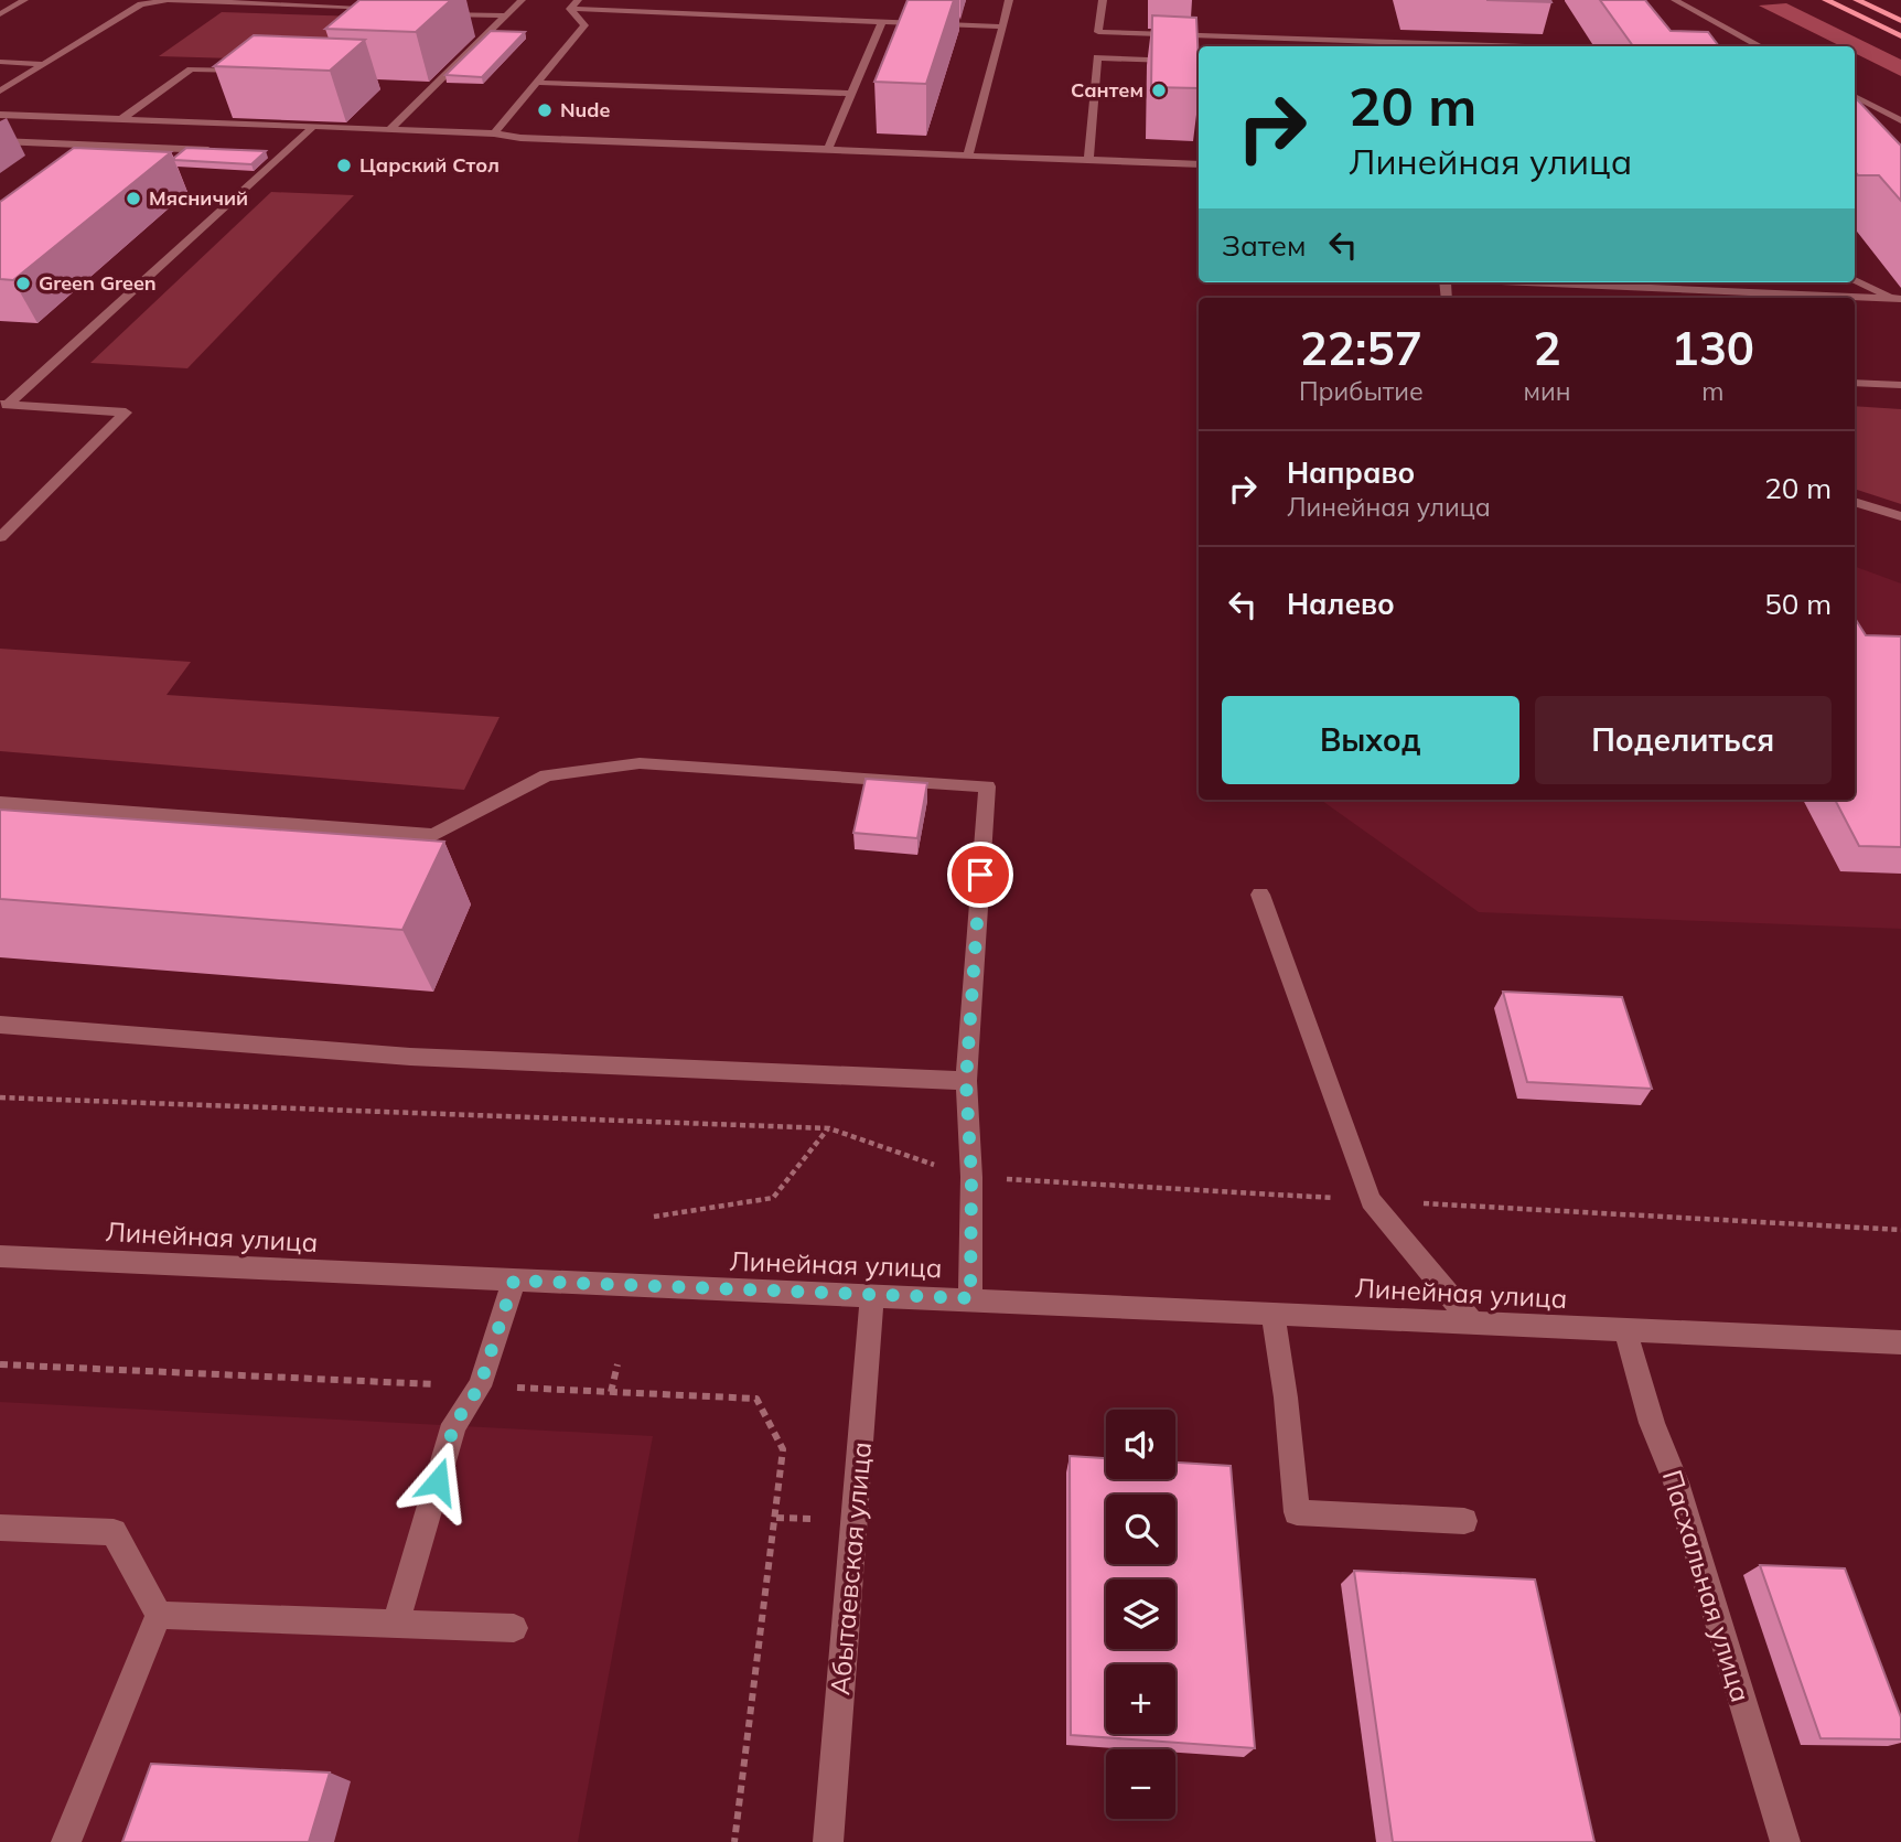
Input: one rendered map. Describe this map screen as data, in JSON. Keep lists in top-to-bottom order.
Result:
{
  "streets": {
    "street": ["Линейная улица", "Абытаевская улица", "Пасхальная улица"]
  },
  "crossings": [
    ["Линейная улица", "Абытаевская улица"],
    ["Линейная улица", "Пасхальная улица"]
  ],
  "places": [
    "Сантем",
    "Nude",
    "Царский Стол",
    "Мясничий",
    "Green Green"
  ],
  "page": {
    "turn": ["20 m", "Линейная улица"],
    "then": "Затем",
    "eta": [
      "22:57",
      "Прибытие",
      "2",
      "мин",
      "130",
      "m"
    ],
    "list": [
      {
        "name": "Направо",
        "note": "Линейная улица",
        "value": "20 m"
      },
      {
        "name": "Налево",
        "value": "50 m"
      }
    ],
    "buttons": ["Выход", "Поделиться"],
    "map_buttons": ["+", "−"]
  }
}
